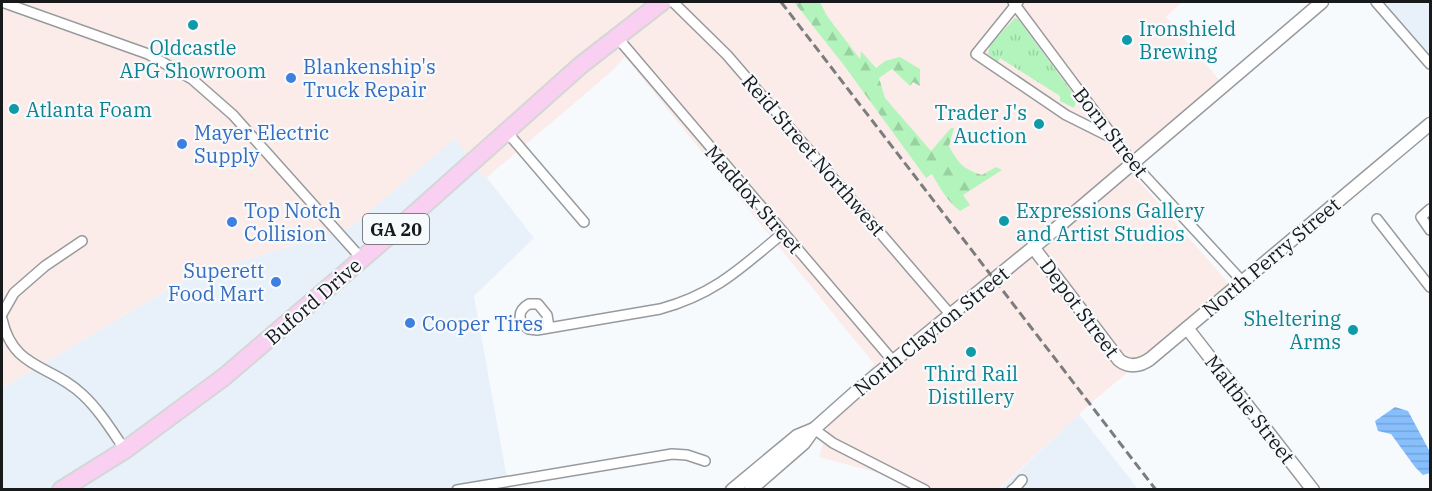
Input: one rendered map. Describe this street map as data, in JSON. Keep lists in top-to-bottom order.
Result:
{
  "streets": {
    "highway": ["GA 20", "Buford Drive"],
    "street": [
      "Born Street",
      "Reid Street Northwest",
      "Maddox Street",
      "North Perry Street",
      "Depot Street",
      "North Clayton Street",
      "Maltbie Street"
    ]
  },
  "crossings": [
    ["Born Street", "North Perry Street"],
    ["Born Street", "North Clayton Street"],
    ["Reid Street Northwest", "North Clayton Street"],
    ["Maddox Street", "Buford Drive"],
    ["Maddox Street", "North Clayton Street"],
    ["North Perry Street", "Depot Street"],
    ["North Perry Street", "Maltbie Street"],
    ["Depot Street", "North Clayton Street"]
  ],
  "places": [
    "Oldcastle APG Showroom",
    "Ironshield Brewing",
    "Blankenship's Truck Repair",
    "Atlanta Foam",
    "Trader J's Auction",
    "Mayer Electric Supply",
    "Expressions Gallery and Artist Studios",
    "Top Notch Collision",
    "Superett Food Mart",
    "Cooper Tires",
    "Sheltering Arms",
    "Third Rail Distillery"
  ]
}
